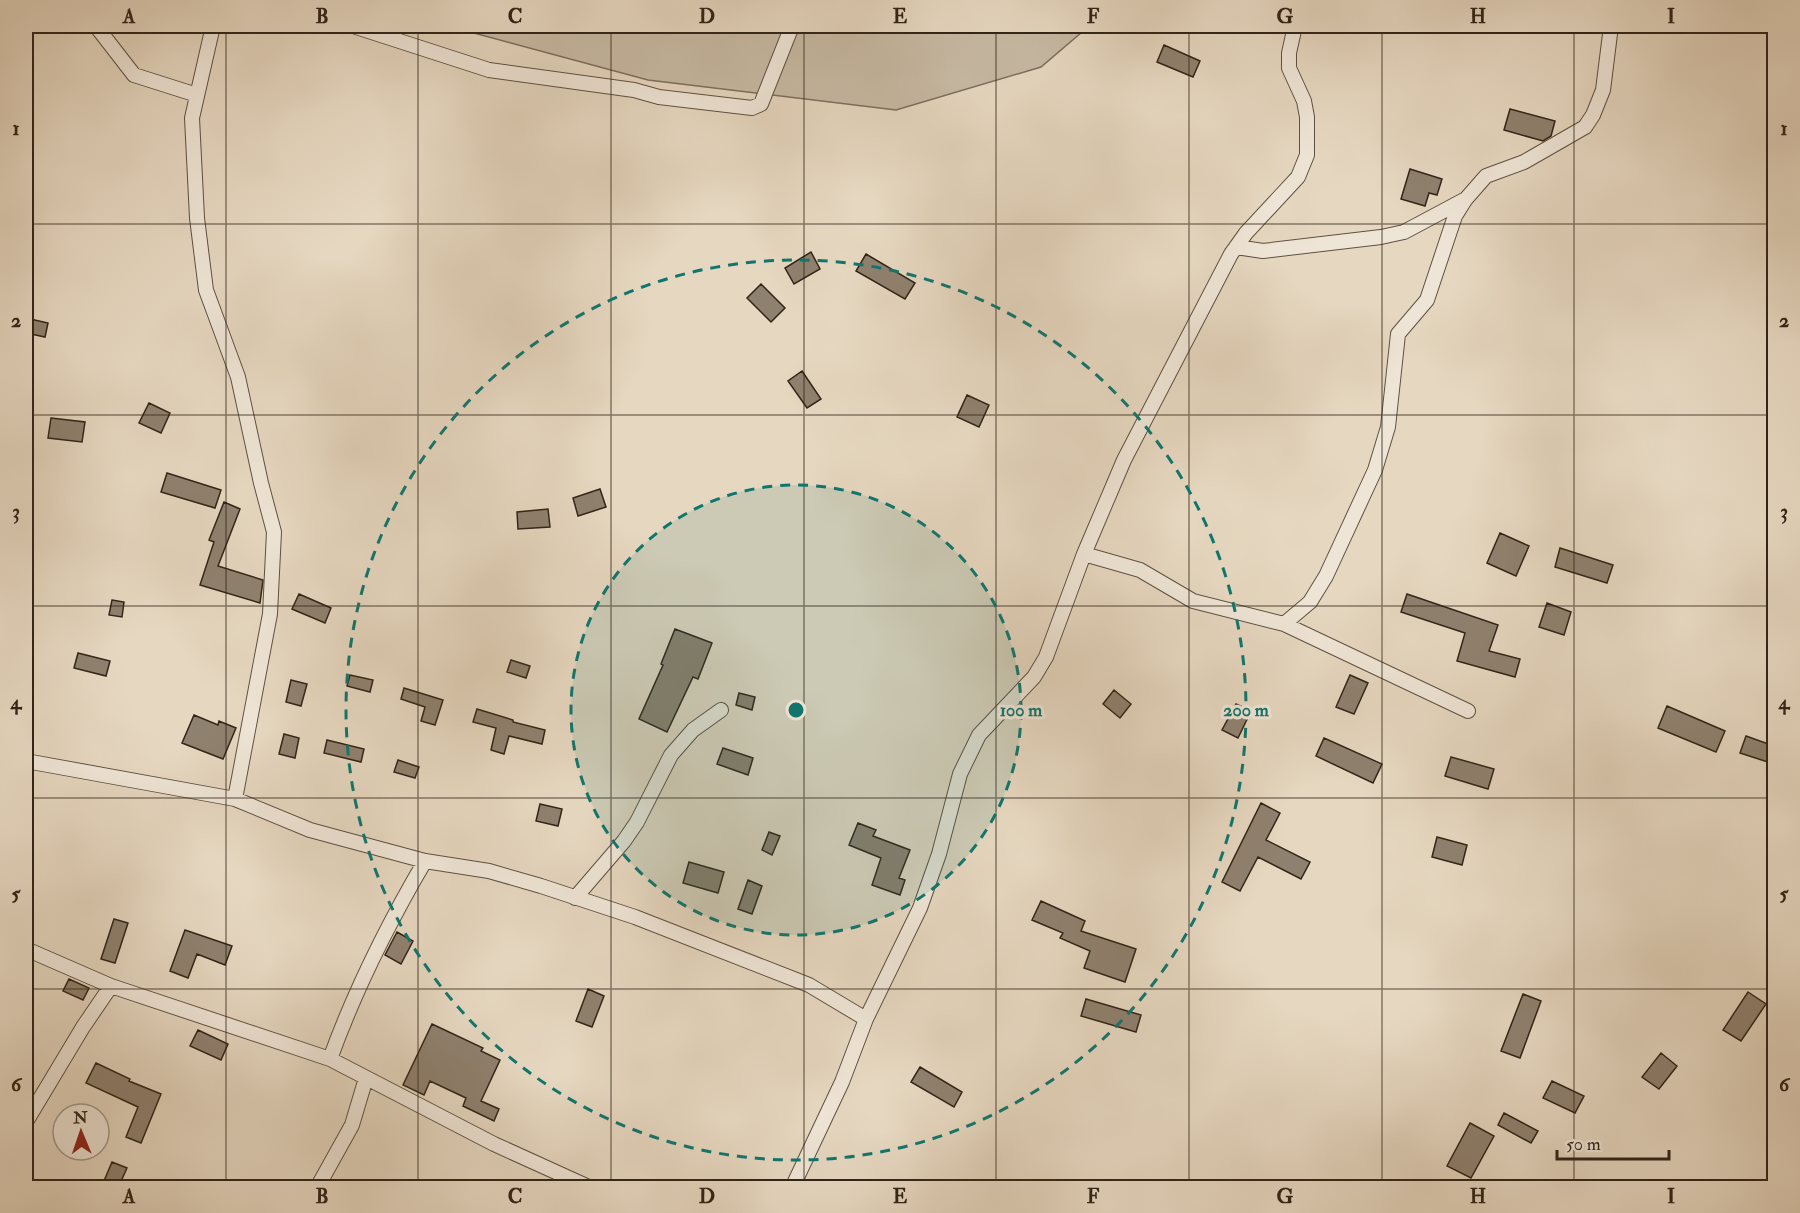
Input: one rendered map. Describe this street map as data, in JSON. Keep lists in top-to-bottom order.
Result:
{
  "scale_bar": "50 m",
  "north": "top",
  "grid": {
    "columns": [
      "A",
      "B",
      "C",
      "D",
      "E",
      "F",
      "G",
      "H",
      "I"
    ],
    "rows": [
      "1",
      "2",
      "3",
      "4",
      "5",
      "6"
    ]
  },
  "rings": ["100 m", "200 m"]
}
